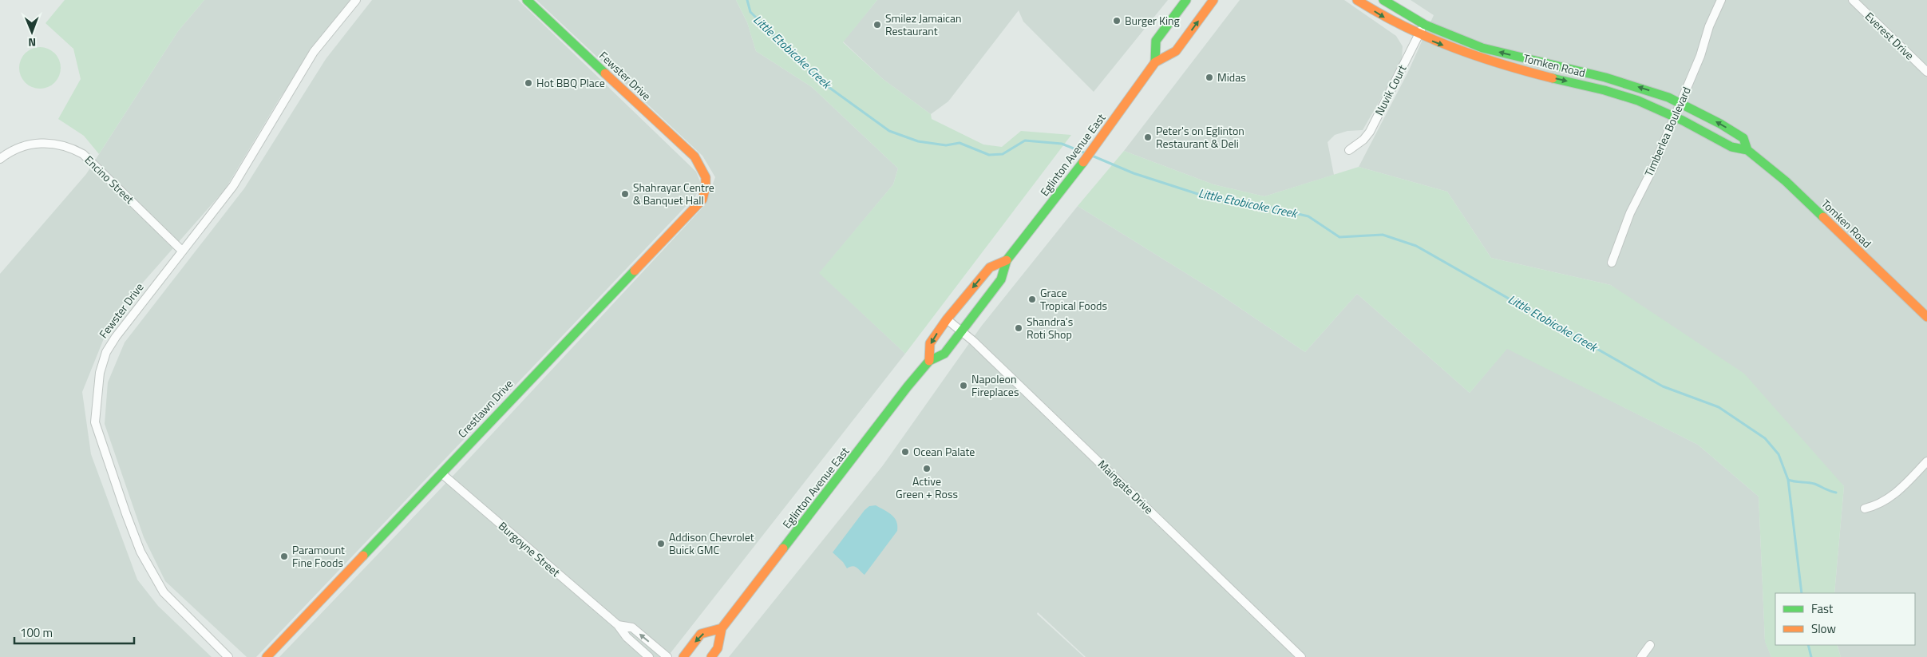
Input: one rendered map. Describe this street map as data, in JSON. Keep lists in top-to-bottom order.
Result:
{
  "streets": {
    "main road": [
      "Tomken Road",
      "Fewster Drive",
      "Eglinton Avenue East",
      "Crestlawn Drive"
    ],
    "street": [
      "Everest Drive",
      "Nuvik Court",
      "Timberlea Boulevard",
      "Encino Street",
      "Maingate Drive",
      "Burgoyne Street"
    ]
  },
  "crossings": [
    ["Tomken Road", "Nuvik Court"],
    ["Tomken Road", "Timberlea Boulevard"],
    ["Fewster Drive", "Encino Street"],
    ["Fewster Drive", "Crestlawn Drive"],
    ["Eglinton Avenue East", "Maingate Drive"],
    ["Crestlawn Drive", "Burgoyne Street"]
  ],
  "water": ["Little Etobicoke Creek"],
  "places": [
    "Burger King",
    "Smilez Jamaican Restaurant",
    "Midas",
    "Hot BBQ Place",
    "Peter's on Eglinton Restaurant & Deli",
    "Shahrayar Centre & Banquet Hall",
    "Grace Tropical Foods",
    "Shandra's Roti Shop",
    "Napoleon Fireplaces",
    "Ocean Palate",
    "Active Green + Ross",
    "Addison Chevrolet Buick GMC",
    "Paramount Fine Foods"
  ],
  "legend": ["Fast", "Slow"],
  "scale_bar": "100 m",
  "north": "bottom"
}
